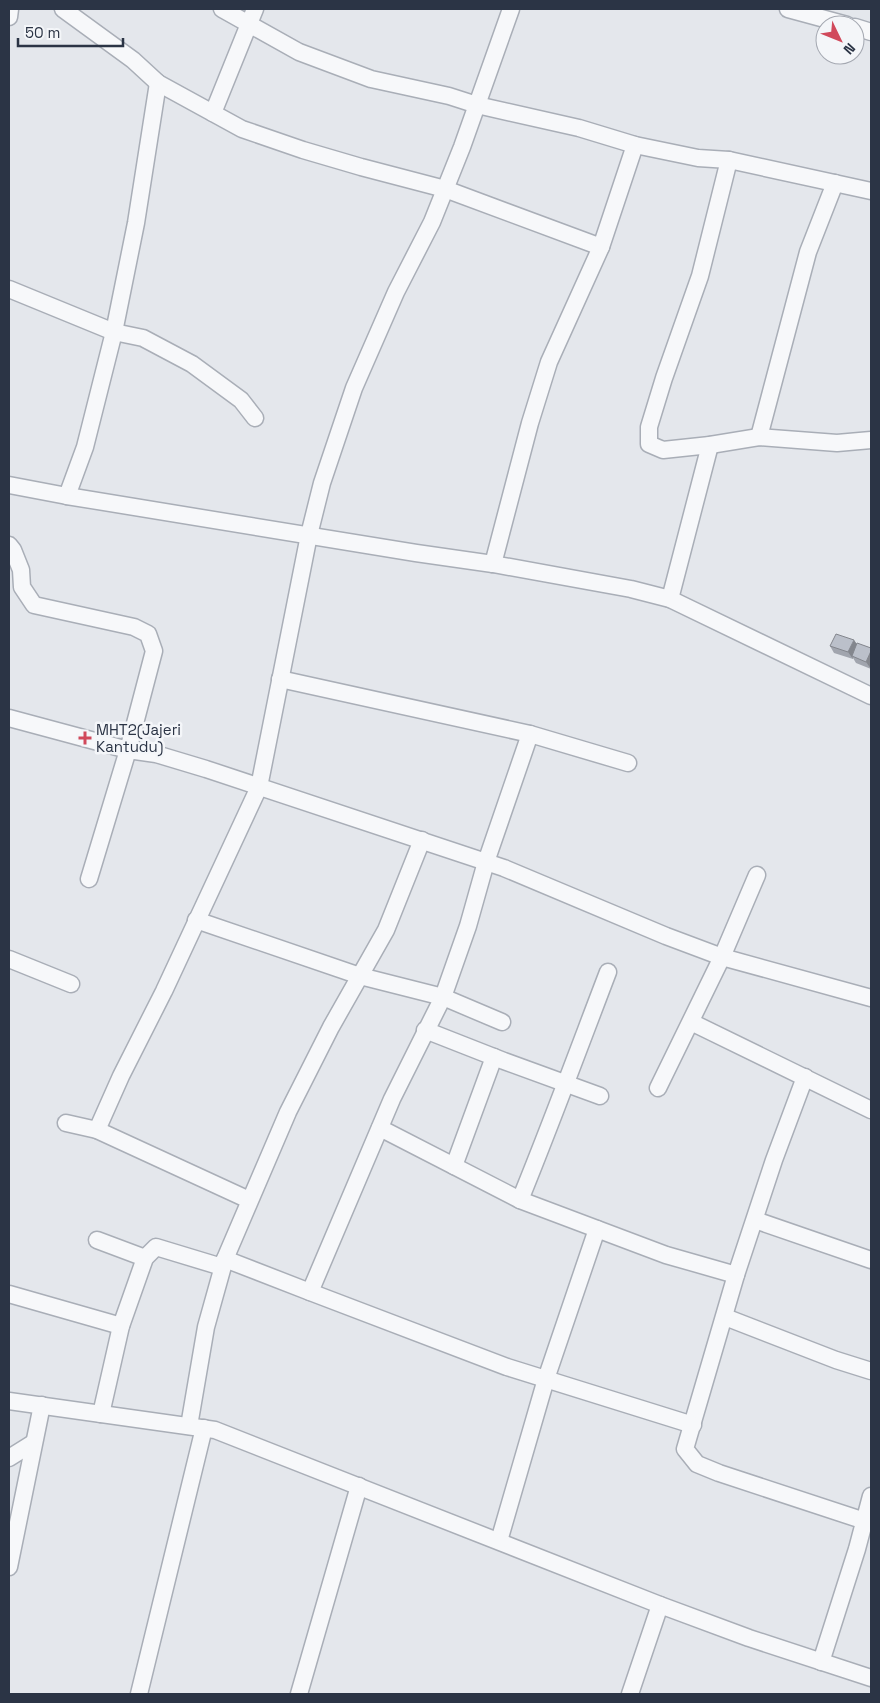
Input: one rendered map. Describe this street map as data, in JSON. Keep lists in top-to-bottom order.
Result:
{
  "places": {
    "health": ["MHT2(Jajeri Kantudu)"]
  },
  "scale_bar": "50 m",
  "north": "bottom right"
}
